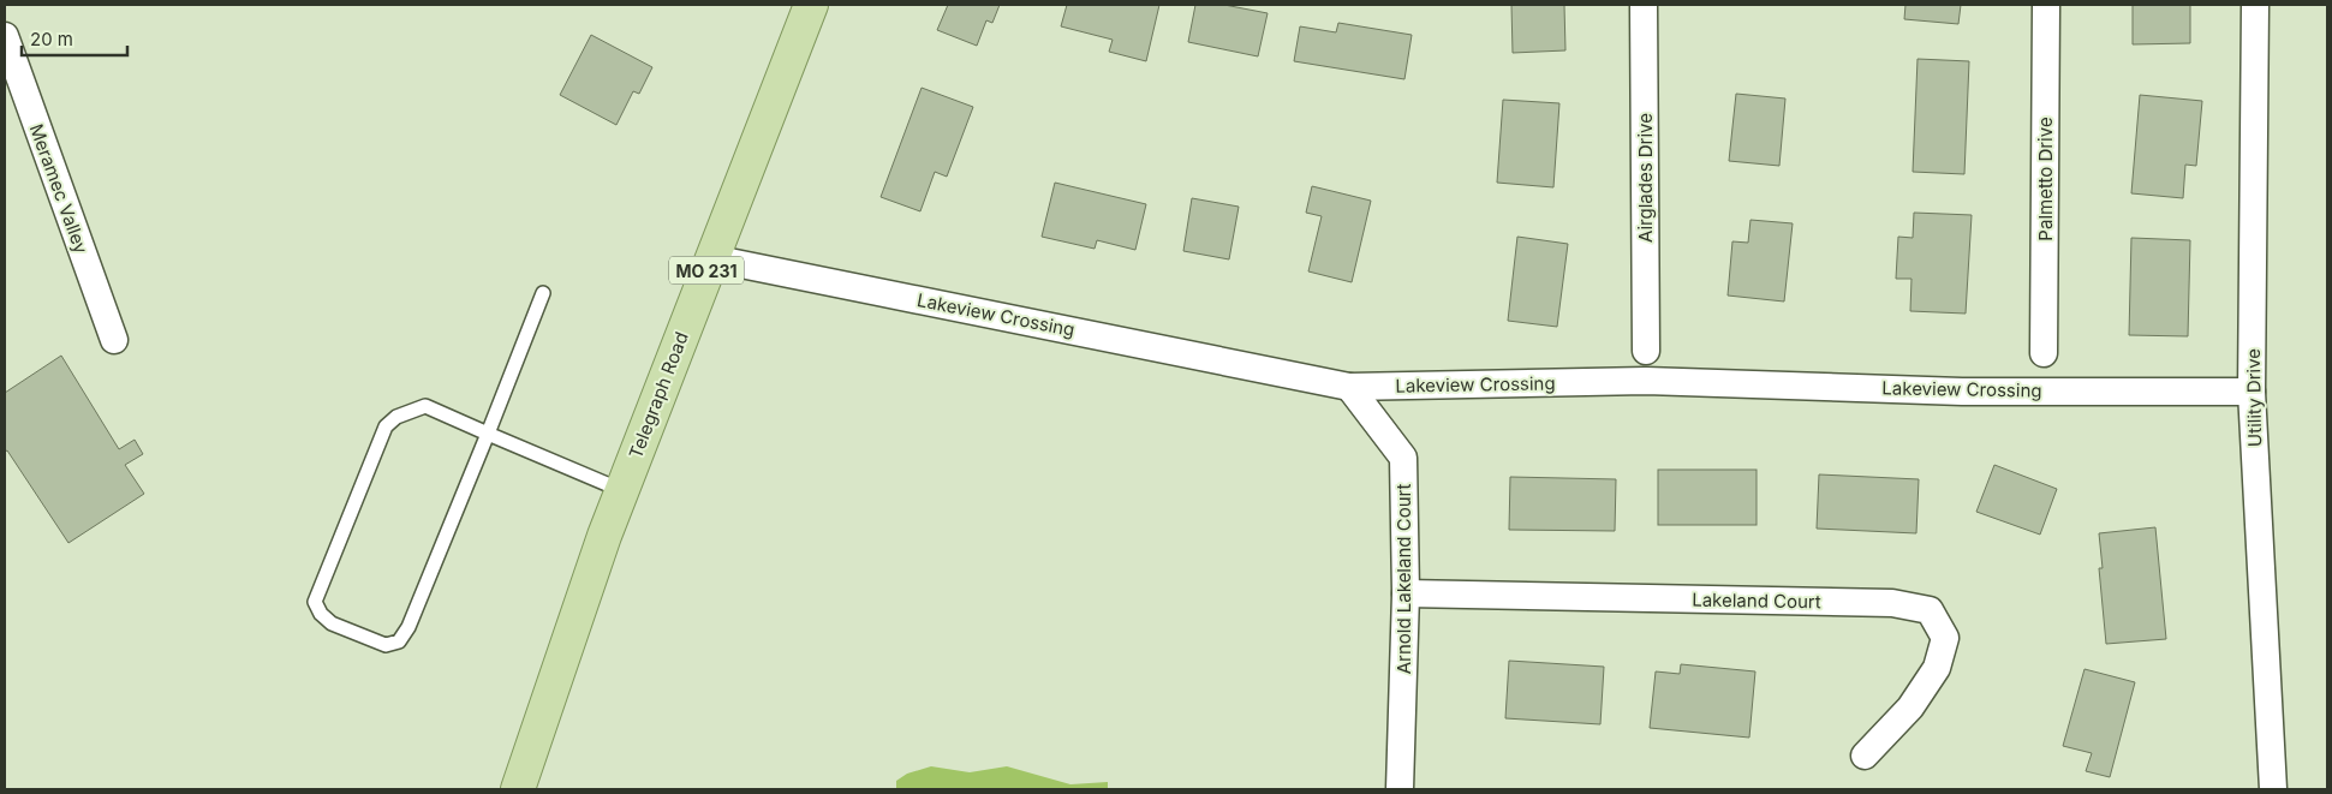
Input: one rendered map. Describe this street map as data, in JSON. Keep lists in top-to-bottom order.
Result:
{
  "streets": {
    "main road": ["MO 231", "Telegraph Road"],
    "street": [
      "Airglades Drive",
      "Palmetto Drive",
      "Meramec Valley",
      "Lakeview Crossing",
      "Utility Drive",
      "Arnold Lakeland Court",
      "Lakeland Court"
    ]
  },
  "crossings": [
    ["Lakeview Crossing", "Telegraph Road"],
    ["Lakeview Crossing", "Utility Drive"],
    ["Lakeview Crossing", "Arnold Lakeland Court"],
    ["Arnold Lakeland Court", "Lakeland Court"]
  ],
  "scale_bar": "20 m"
}
